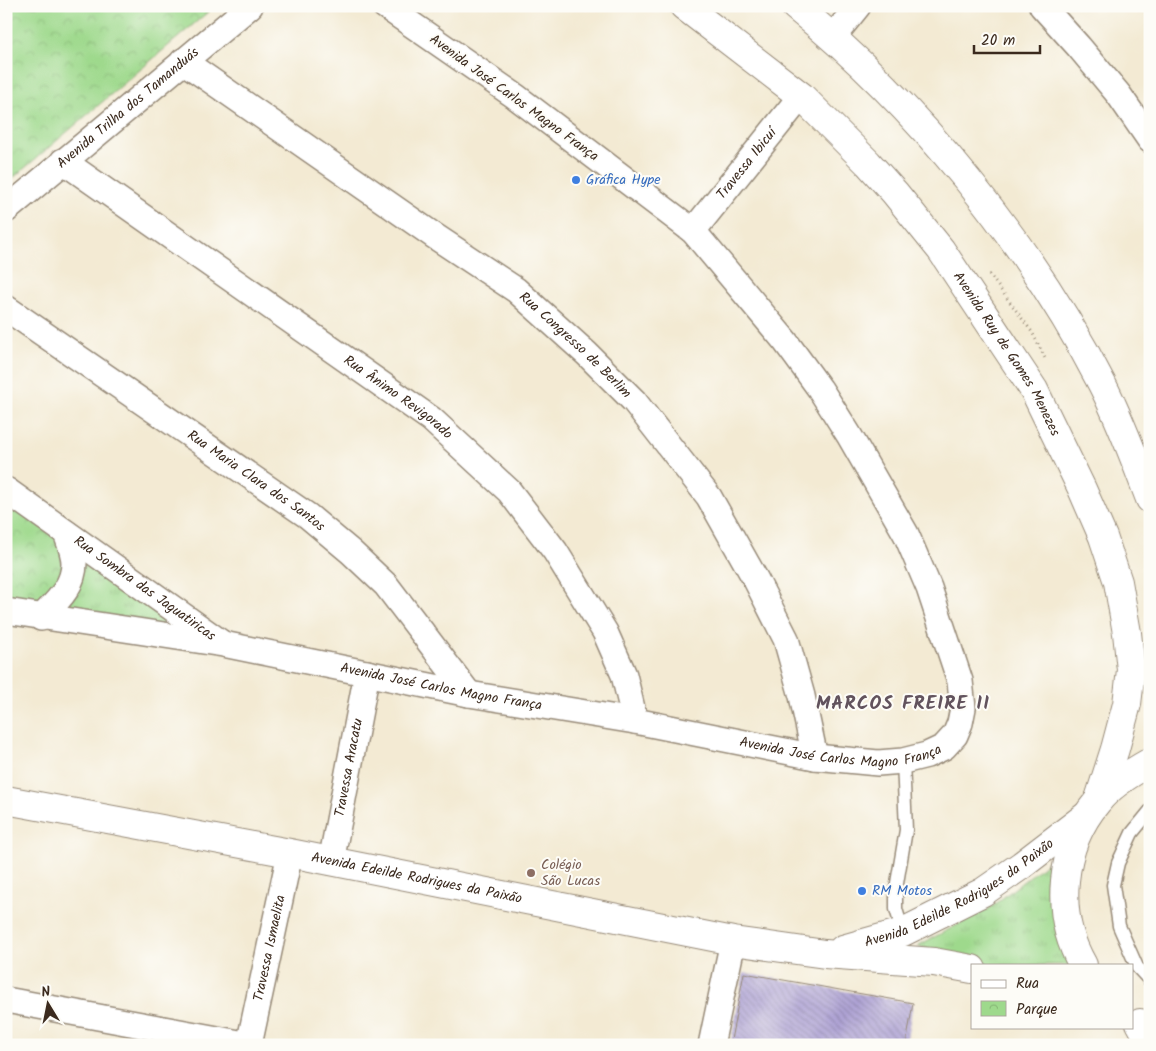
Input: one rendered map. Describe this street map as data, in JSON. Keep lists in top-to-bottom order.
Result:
{
  "streets": {
    "main road": ["Avenida Ruy de Gomes Menezes", "Avenida Edeilde Rodrigues da Paixão"],
    "street": [
      "Avenida José Carlos Magno França",
      "Avenida Trilha dos Tamanduás",
      "Travessa Ibicuí",
      "Rua Congresso de Berlim",
      "Rua Ânimo Revigorado",
      "Rua Maria Clara dos Santos",
      "Rua Sombra das Jaguatiricas",
      "Travessa Aracatu",
      "Travessa Ismaelita"
    ]
  },
  "crossings": [
    ["Avenida José Carlos Magno França", "Travessa Ibicuí"],
    ["Avenida José Carlos Magno França", "Rua Congresso de Berlim"],
    ["Avenida José Carlos Magno França", "Rua Ânimo Revigorado"],
    ["Avenida José Carlos Magno França", "Rua Maria Clara dos Santos"],
    ["Avenida José Carlos Magno França", "Rua Sombra das Jaguatiricas"],
    ["Avenida José Carlos Magno França", "Travessa Aracatu"],
    ["Avenida Trilha dos Tamanduás", "Rua Congresso de Berlim"],
    ["Avenida Trilha dos Tamanduás", "Rua Ânimo Revigorado"],
    ["Travessa Ibicuí", "Avenida Ruy de Gomes Menezes"],
    ["Avenida Ruy de Gomes Menezes", "Avenida Edeilde Rodrigues da Paixão"],
    ["Travessa Aracatu", "Avenida Edeilde Rodrigues da Paixão"],
    ["Avenida Edeilde Rodrigues da Paixão", "Travessa Ismaelita"]
  ],
  "districts": ["MARCOS FREIRE II"],
  "places": ["Gráfica Hype", "Colégio São Lucas", "RM Motos"],
  "legend": ["Rua", "Parque"],
  "scale_bar": "20 m",
  "north": "top"
}
